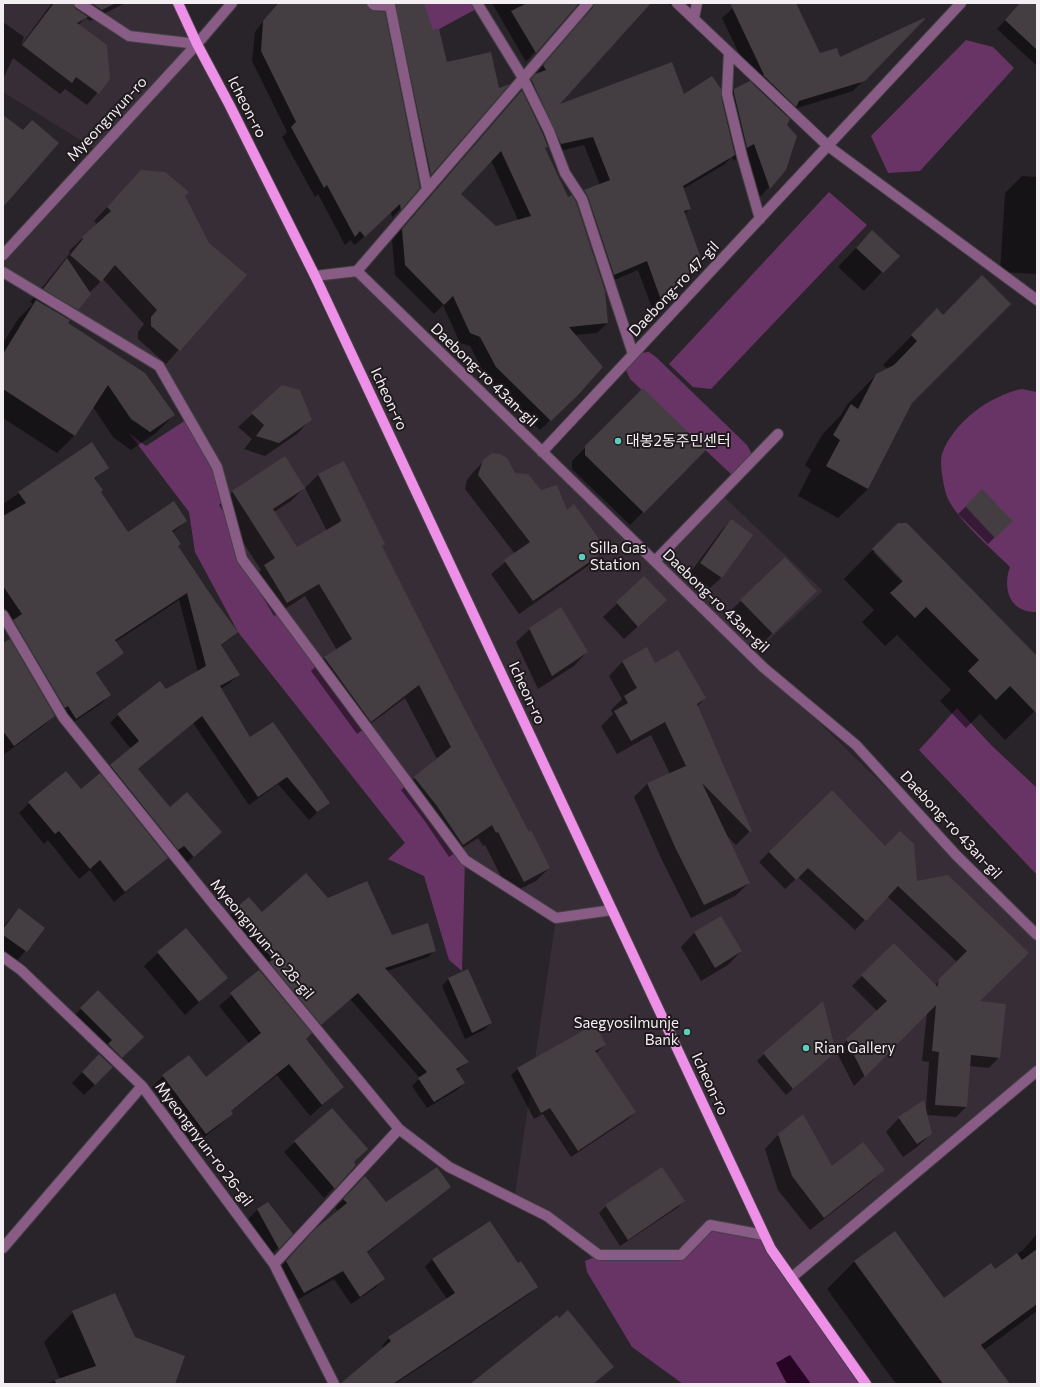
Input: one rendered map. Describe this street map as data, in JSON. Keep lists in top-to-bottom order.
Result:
{
  "streets": {
    "main road": ["Icheon-ro"],
    "street": [
      "Myeongnyun-ro",
      "Daebong-ro 47-gil",
      "Daebong-ro 43an-gil",
      "Myeongnyun-ro 28-gil",
      "Myeongnyun-ro 26-gil"
    ]
  },
  "crossings": [
    ["Icheon-ro", "Myeongnyun-ro"],
    ["Icheon-ro", "Myeongnyun-ro 28-gil"],
    ["Daebong-ro 47-gil", "Daebong-ro 43an-gil"]
  ],
  "places": [
    "대봉2동주민센터",
    "Silla Gas Station",
    "Saegyosilmunje Bank",
    "Rian Gallery"
  ]
}
